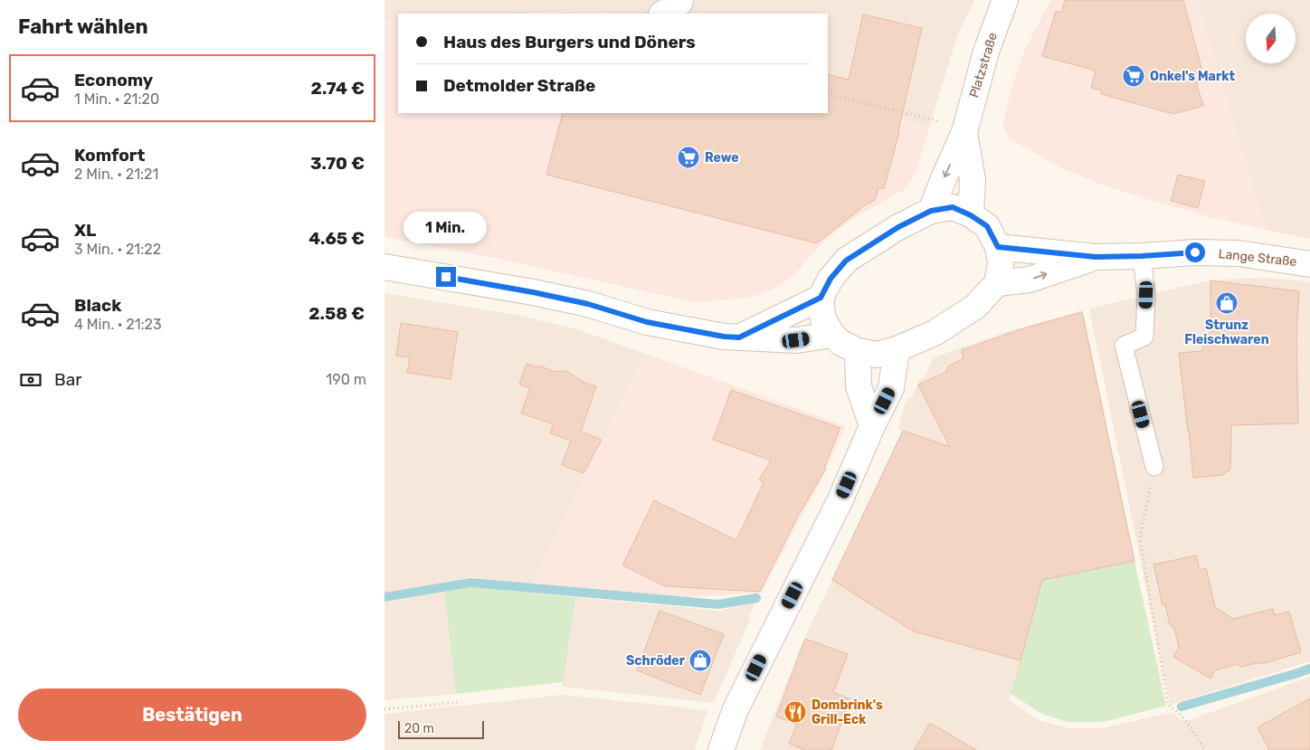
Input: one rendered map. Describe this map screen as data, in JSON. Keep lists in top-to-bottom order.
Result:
{
  "streets": {
    "main road": ["Platzstraße", "Lange Straße"]
  },
  "crossings": [
    ["Platzstraße", "Lange Straße"]
  ],
  "places": {
    "supermarket": ["Onkel's Markt", "Rewe"],
    "shop": ["Strunz Fleischwaren", "Schröder"],
    "restaurant": ["Dombrink's Grill-Eck"]
  },
  "scale_bar": "20 m",
  "north": "bottom",
  "page": {
    "heading": "Fahrt wählen",
    "banner": ["Haus des Burgers und Döners", "Detmolder Straße"],
    "list": [
      {
        "name": "Economy",
        "note": "1 Min. · 21:20",
        "value": "2.74 €"
      },
      {
        "name": "Komfort",
        "note": "2 Min. · 21:21",
        "value": "3.70 €"
      },
      {
        "name": "XL",
        "note": "3 Min. · 21:22",
        "value": "4.65 €"
      },
      {
        "name": "Black",
        "note": "4 Min. · 21:23",
        "value": "2.58 €"
      }
    ],
    "bubble": "1 Min.",
    "pay": ["Bar", "190 m"],
    "buttons": "Bestätigen",
    "scale": "20 m"
  }
}
